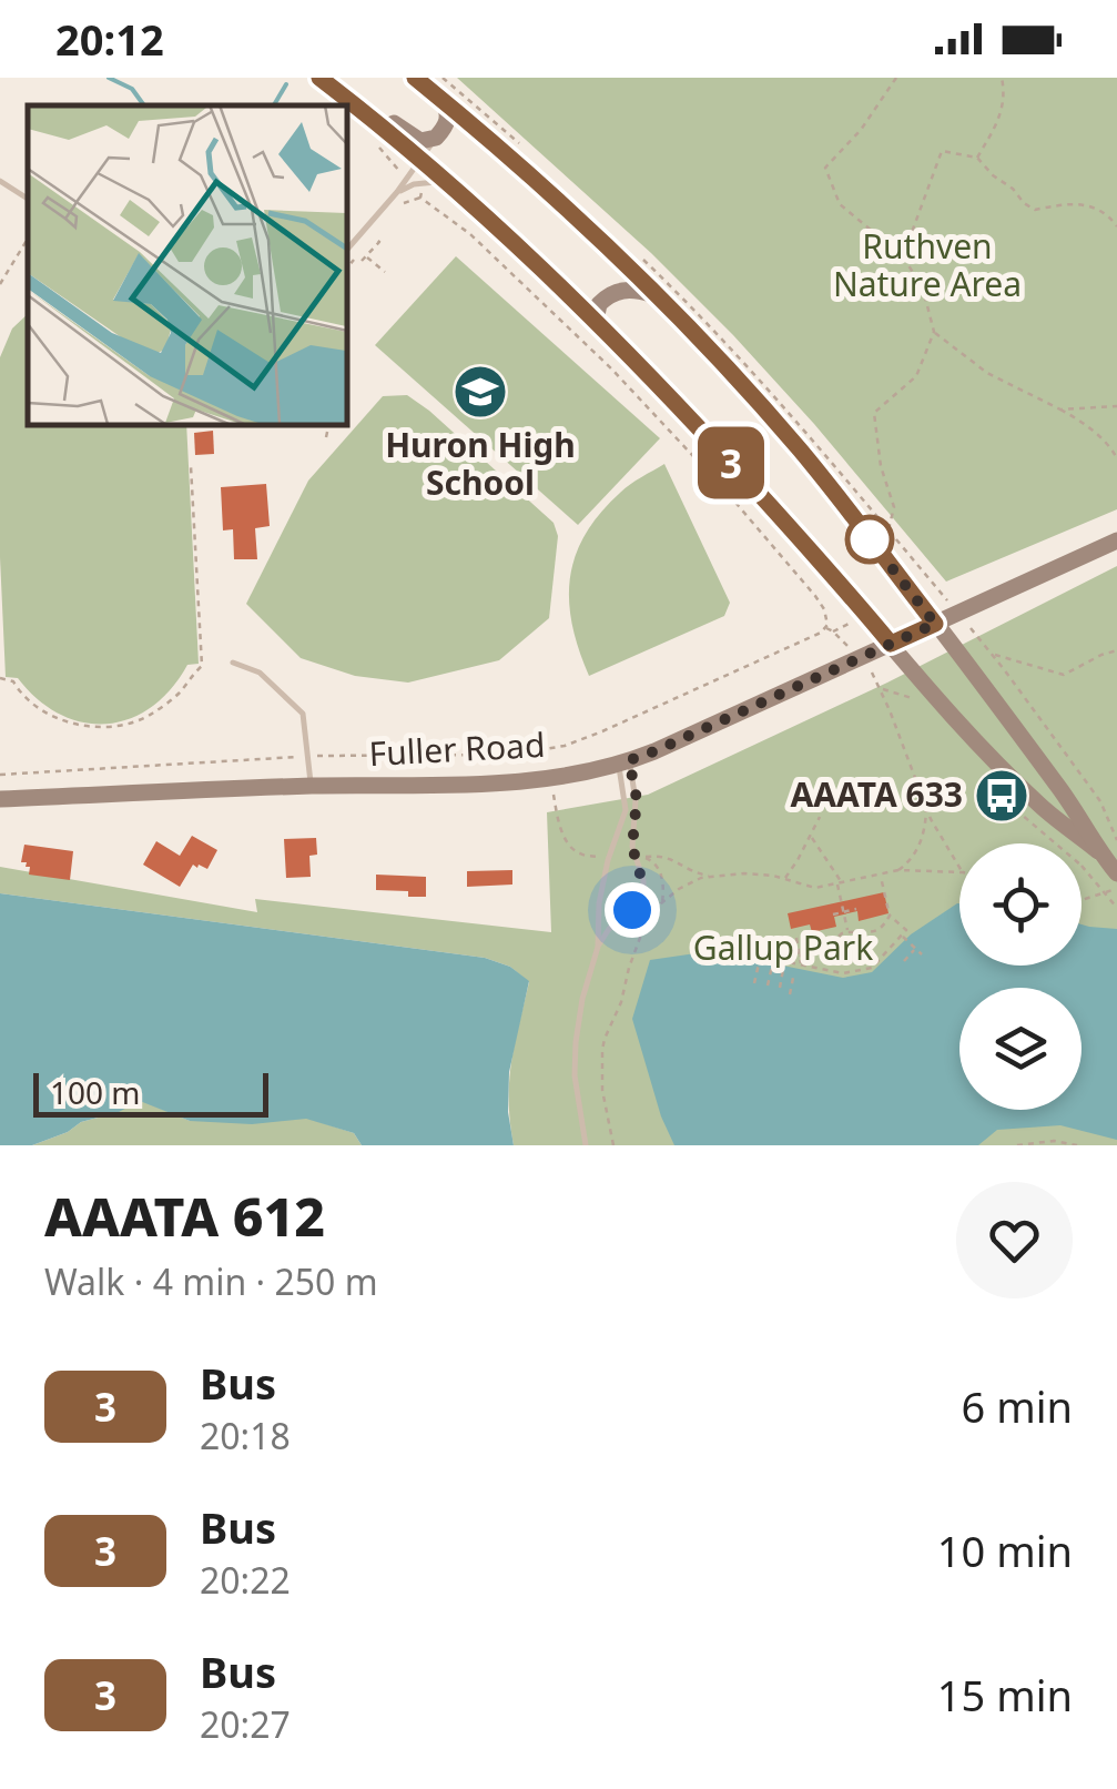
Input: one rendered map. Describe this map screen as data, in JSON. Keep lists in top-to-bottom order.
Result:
{
  "streets": {
    "main road": ["Fuller Road"]
  },
  "parks": ["Ruthven Nature Area", "Gallup Park"],
  "places": {
    "school or university": ["Huron High School"],
    "bus stop": ["AAATA 633"]
  },
  "lines": ["bus line 3"],
  "scale_bar": "100 m",
  "page": {
    "status": "20:12",
    "on_map": "3",
    "scale": "100 m",
    "heading": ["AAATA 612", "Walk · 4 min · 250 m"],
    "list": [
      {
        "mark": "3",
        "name": "Bus",
        "note": "20:18",
        "value": "6 min"
      },
      {
        "mark": "3",
        "name": "Bus",
        "note": "20:22",
        "value": "10 min"
      },
      {
        "mark": "3",
        "name": "Bus",
        "note": "20:27",
        "value": "15 min"
      }
    ]
  }
}
